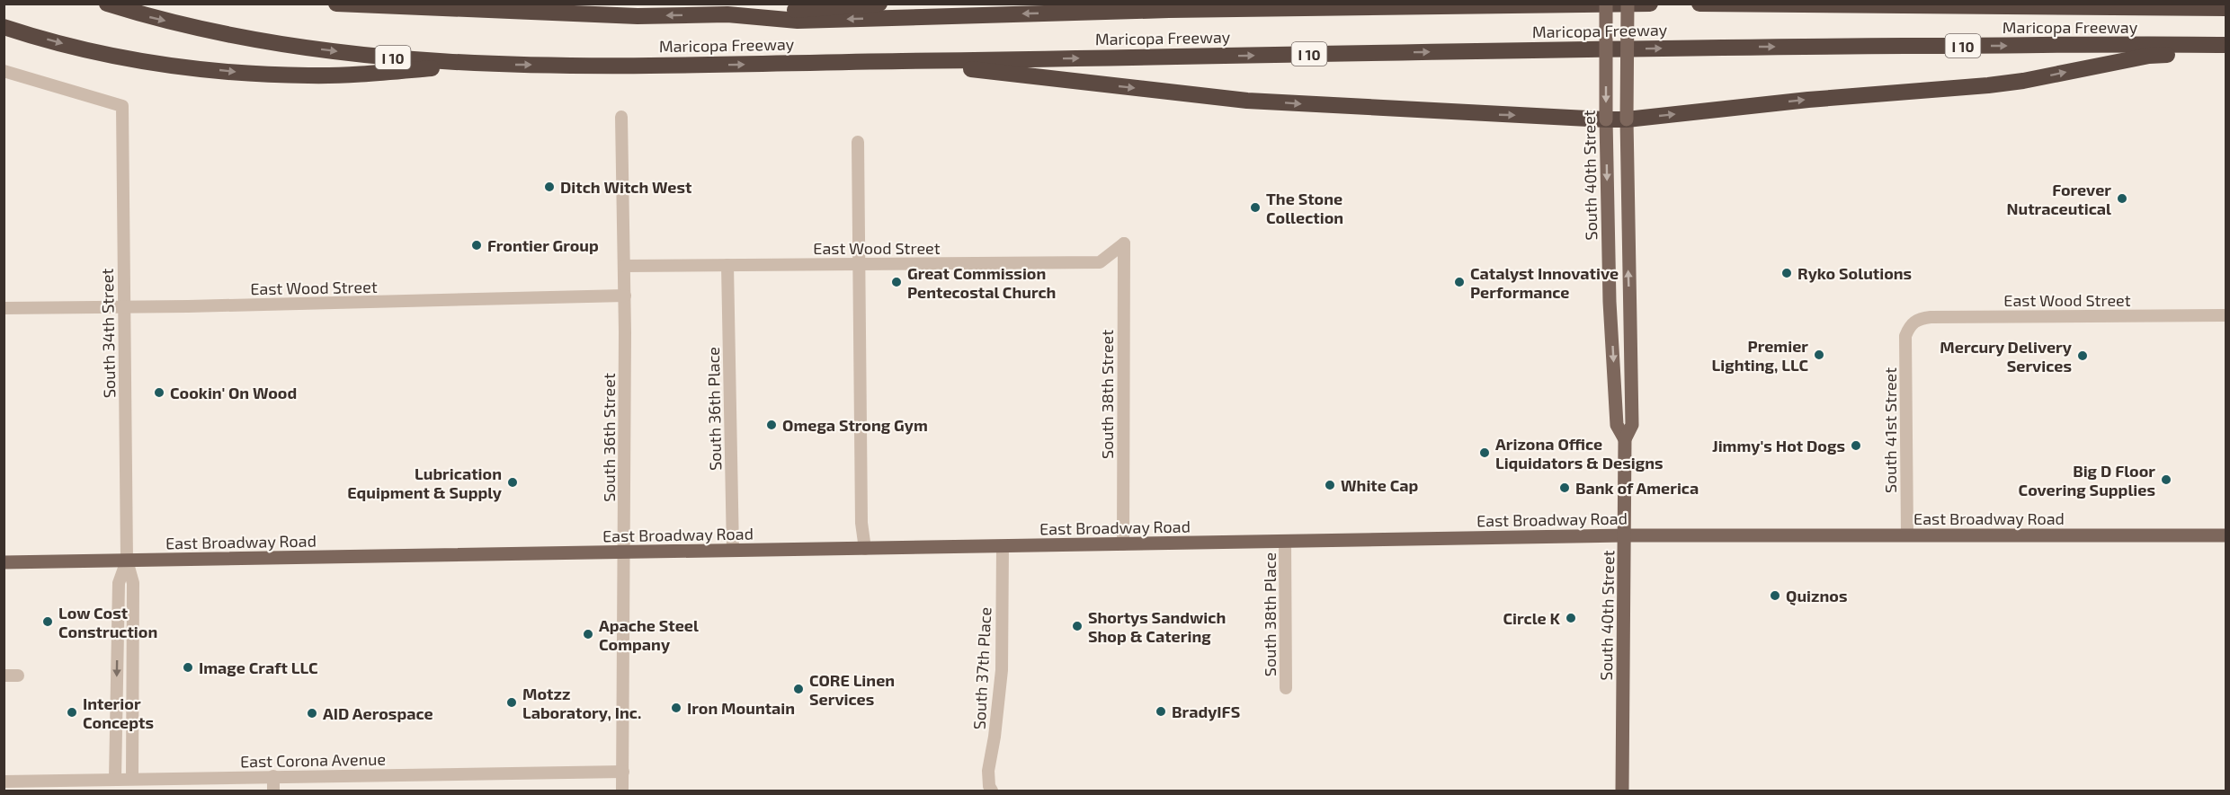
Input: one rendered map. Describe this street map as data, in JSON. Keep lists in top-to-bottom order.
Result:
{
  "streets": {
    "highway": ["Maricopa Freeway", "I 10"],
    "main road": ["South 40th Street", "East Broadway Road"],
    "street": [
      "East Wood Street",
      "South 34th Street",
      "South 38th Street",
      "South 36th Place",
      "South 41st Street",
      "South 36th Street",
      "South 38th Place",
      "South 37th Place",
      "East Corona Avenue"
    ]
  },
  "crossings": [
    ["South 40th Street", "East Broadway Road"],
    ["East Wood Street", "South 34th Street"],
    ["East Wood Street", "South 38th Street"],
    ["East Wood Street", "South 36th Place"],
    ["East Wood Street", "South 41st Street"],
    ["East Wood Street", "South 36th Street"],
    ["South 34th Street", "East Broadway Road"],
    ["South 34th Street", "East Corona Avenue"],
    ["South 38th Street", "East Broadway Road"],
    ["South 36th Place", "East Broadway Road"],
    ["South 41st Street", "East Broadway Road"],
    ["South 36th Street", "East Broadway Road"],
    ["South 36th Street", "East Corona Avenue"],
    ["East Broadway Road", "South 38th Place"],
    ["East Broadway Road", "South 37th Place"]
  ],
  "places": [
    "Ditch Witch West",
    "Forever Nutraceutical",
    "The Stone Collection",
    "Frontier Group",
    "Ryko Solutions",
    "Great Commission Pentecostal Church",
    "Catalyst Innovative Performance",
    "Premier Lighting, LLC",
    "Mercury Delivery Services",
    "Cookin' On Wood",
    "Omega Strong Gym",
    "Jimmy's Hot Dogs",
    "Arizona Office Liquidators & Designs",
    "Big D Floor Covering Supplies",
    "Lubrication Equipment & Supply",
    "White Cap",
    "Bank of America",
    "Quiznos",
    "Circle K",
    "Low Cost Construction",
    "Shortys Sandwich Shop & Catering",
    "Apache Steel Company",
    "Image Craft LLC",
    "CORE Linen Services",
    "Motzz Laboratory, Inc.",
    "Iron Mountain",
    "BradyIFS",
    "Interior Concepts",
    "AID Aerospace"
  ]
}
